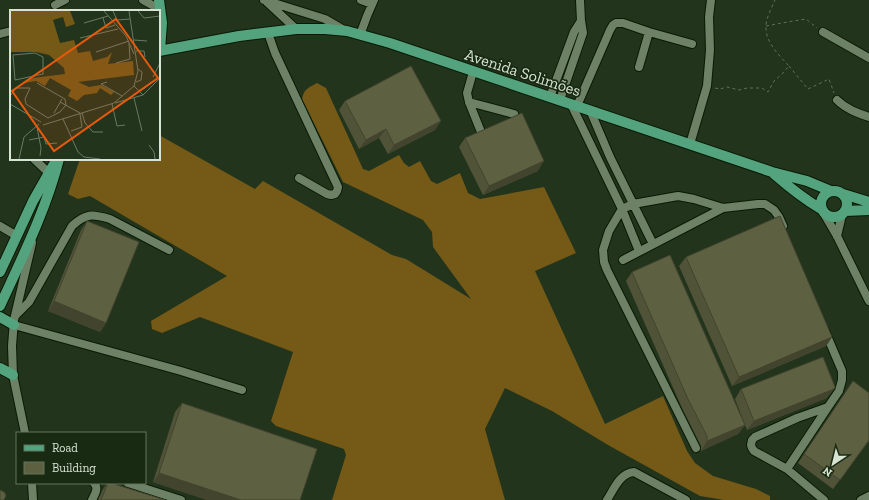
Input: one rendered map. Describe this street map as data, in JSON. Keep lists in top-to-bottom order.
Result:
{
  "streets": {
    "main road": ["Avenida Solimões"]
  },
  "legend": ["Road", "Building"],
  "north": "bottom left"
}
